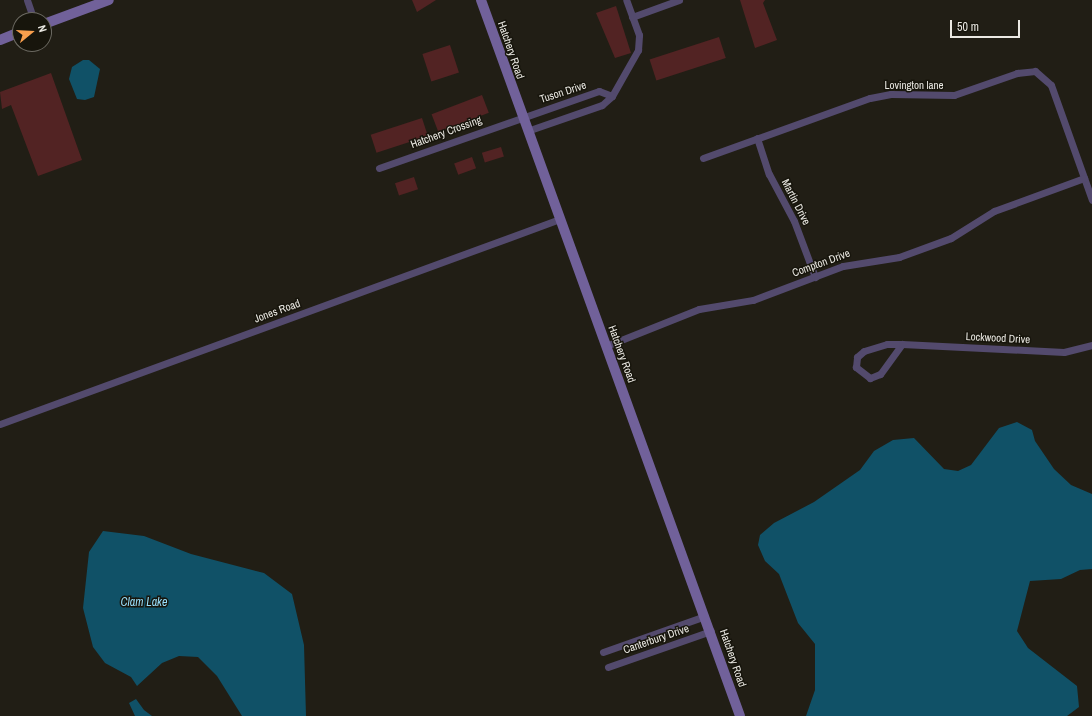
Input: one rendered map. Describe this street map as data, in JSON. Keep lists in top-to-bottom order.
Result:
{
  "streets": {
    "street": [
      "Hatchery Road",
      "Lovington lane",
      "Tuson Drive",
      "Hatchery Crossing",
      "Martin Drive",
      "Compton Drive",
      "Jones Road",
      "Lockwood Drive",
      "Canterbury Drive"
    ]
  },
  "crossings": [
    ["Hatchery Road", "Tuson Drive"],
    ["Hatchery Road", "Hatchery Crossing"],
    ["Hatchery Road", "Compton Drive"],
    ["Hatchery Road", "Jones Road"],
    ["Hatchery Road", "Canterbury Drive"],
    ["Lovington lane", "Martin Drive"],
    ["Lovington lane", "Compton Drive"],
    ["Tuson Drive", "Hatchery Crossing"],
    ["Martin Drive", "Compton Drive"]
  ],
  "water": ["Clam Lake"],
  "scale_bar": "50 m",
  "north": "right"
}
